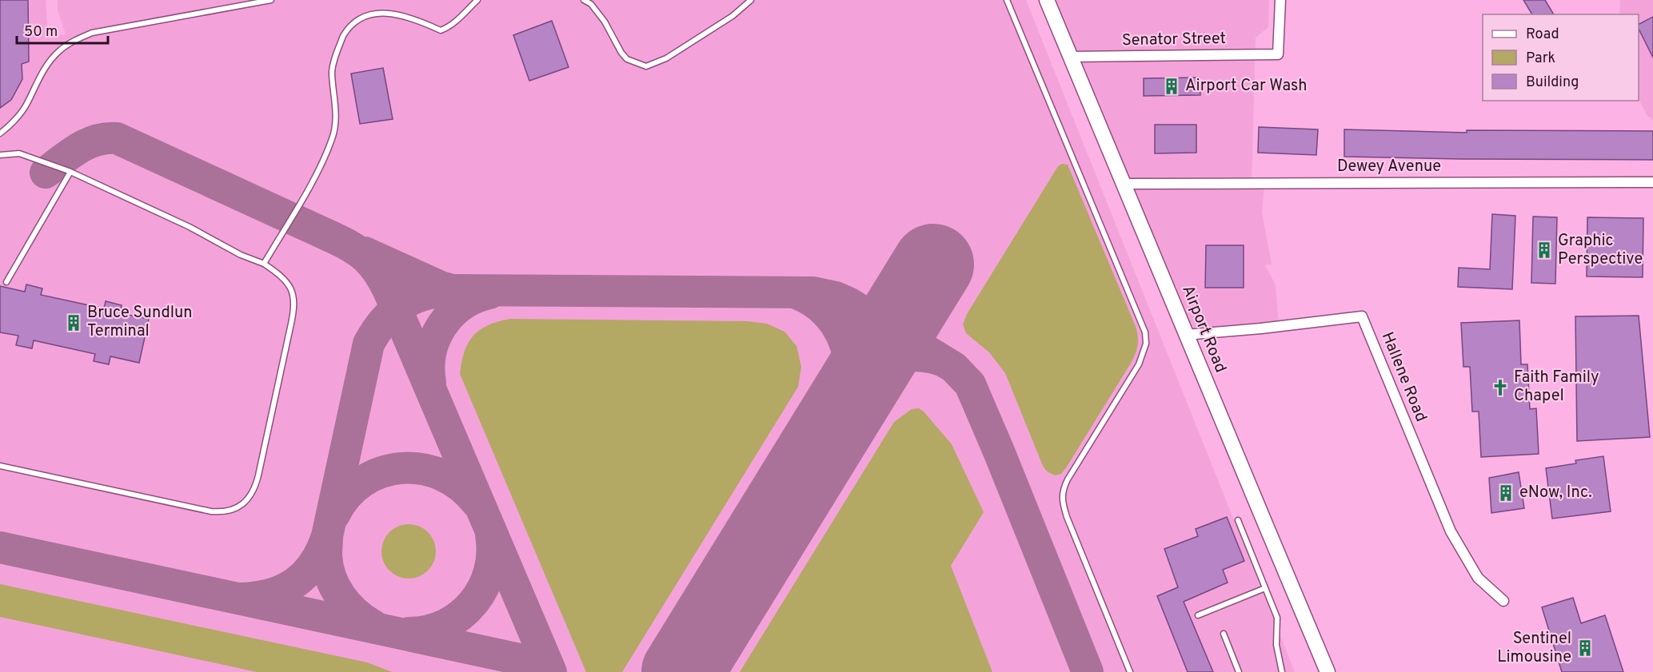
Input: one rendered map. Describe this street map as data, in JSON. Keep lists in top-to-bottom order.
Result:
{
  "streets": {
    "main road": ["Airport Road"],
    "street": ["Senator Street", "Dewey Avenue", "Hallene Road"]
  },
  "crossings": [
    ["Senator Street", "Airport Road"],
    ["Dewey Avenue", "Airport Road"],
    ["Airport Road", "Hallene Road"]
  ],
  "places": {
    "building": [
      "Airport Car Wash",
      "Graphic Perspective",
      "Bruce Sundlun Terminal",
      "eNow, Inc.",
      "Sentinel Limousine"
    ],
    "church": ["Faith Family Chapel"]
  },
  "legend": ["Road", "Park", "Building"],
  "scale_bar": "50 m"
}
